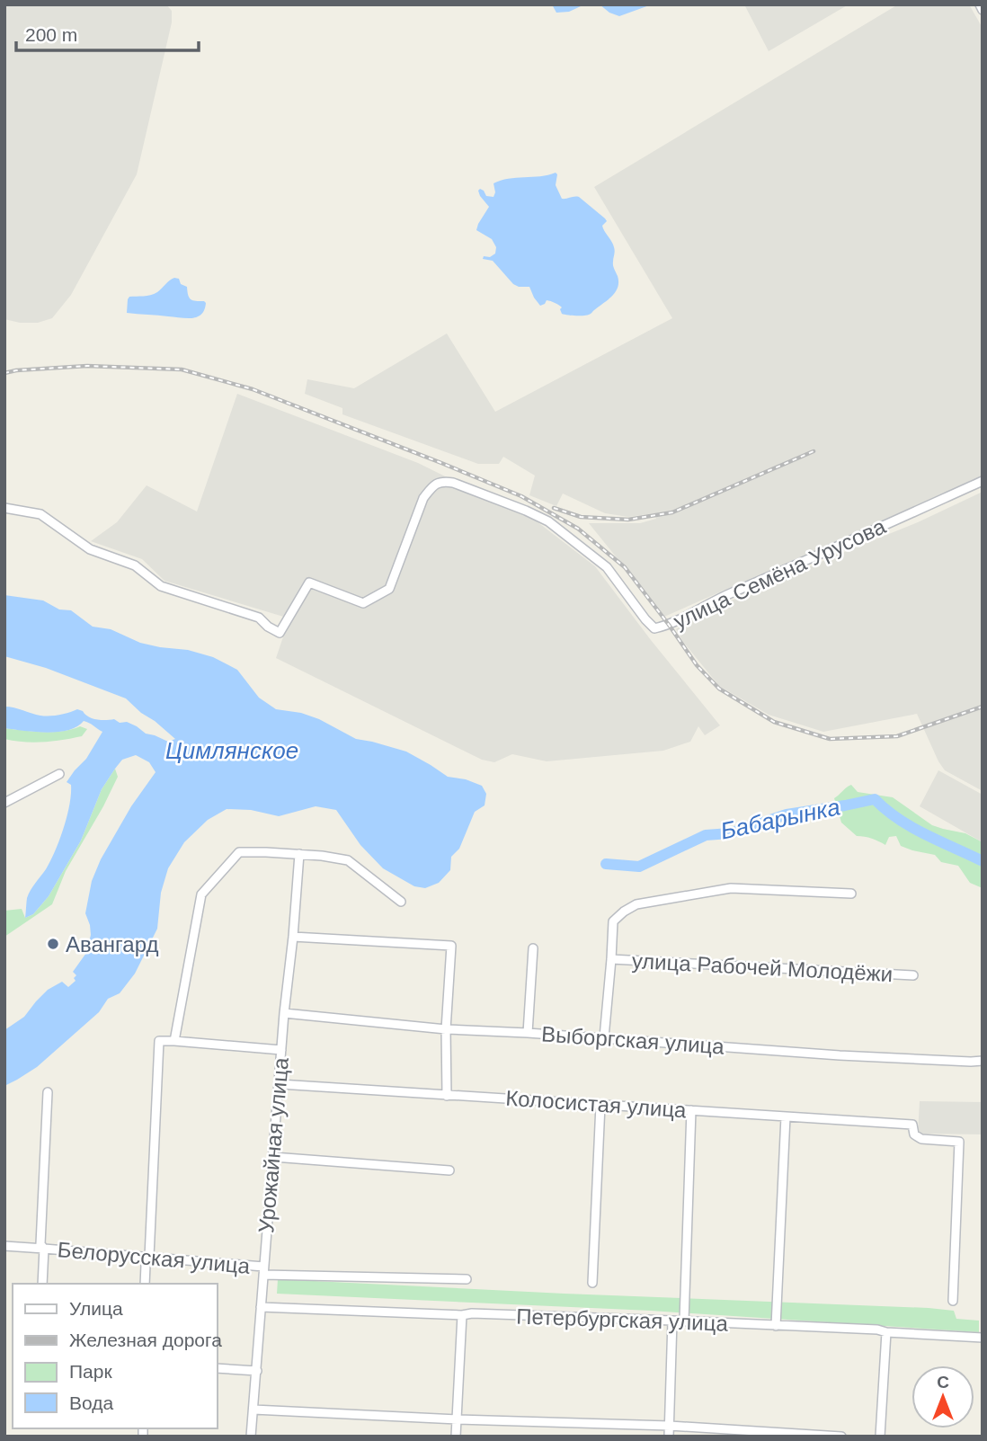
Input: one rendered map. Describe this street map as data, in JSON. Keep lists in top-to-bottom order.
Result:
{
  "streets": {
    "street": [
      "улица Семёна Урусова",
      "улица Рабочей Молодёжи",
      "Выборгская улица",
      "Колосистая улица",
      "Урожайная улица",
      "Белорусская улица",
      "Петербургская улица"
    ]
  },
  "crossings": [
    ["Выборгская улица", "Урожайная улица"],
    ["Колосистая улица", "Урожайная улица"],
    ["Урожайная улица", "Белорусская улица"],
    ["Урожайная улица", "Петербургская улица"]
  ],
  "water": ["Цимлянское", "Бабарынка"],
  "places": ["Авангард"],
  "legend": [
    "Улица",
    "Железная дорога",
    "Парк",
    "Вода"
  ],
  "scale_bar": "200 m",
  "north": "top"
}
